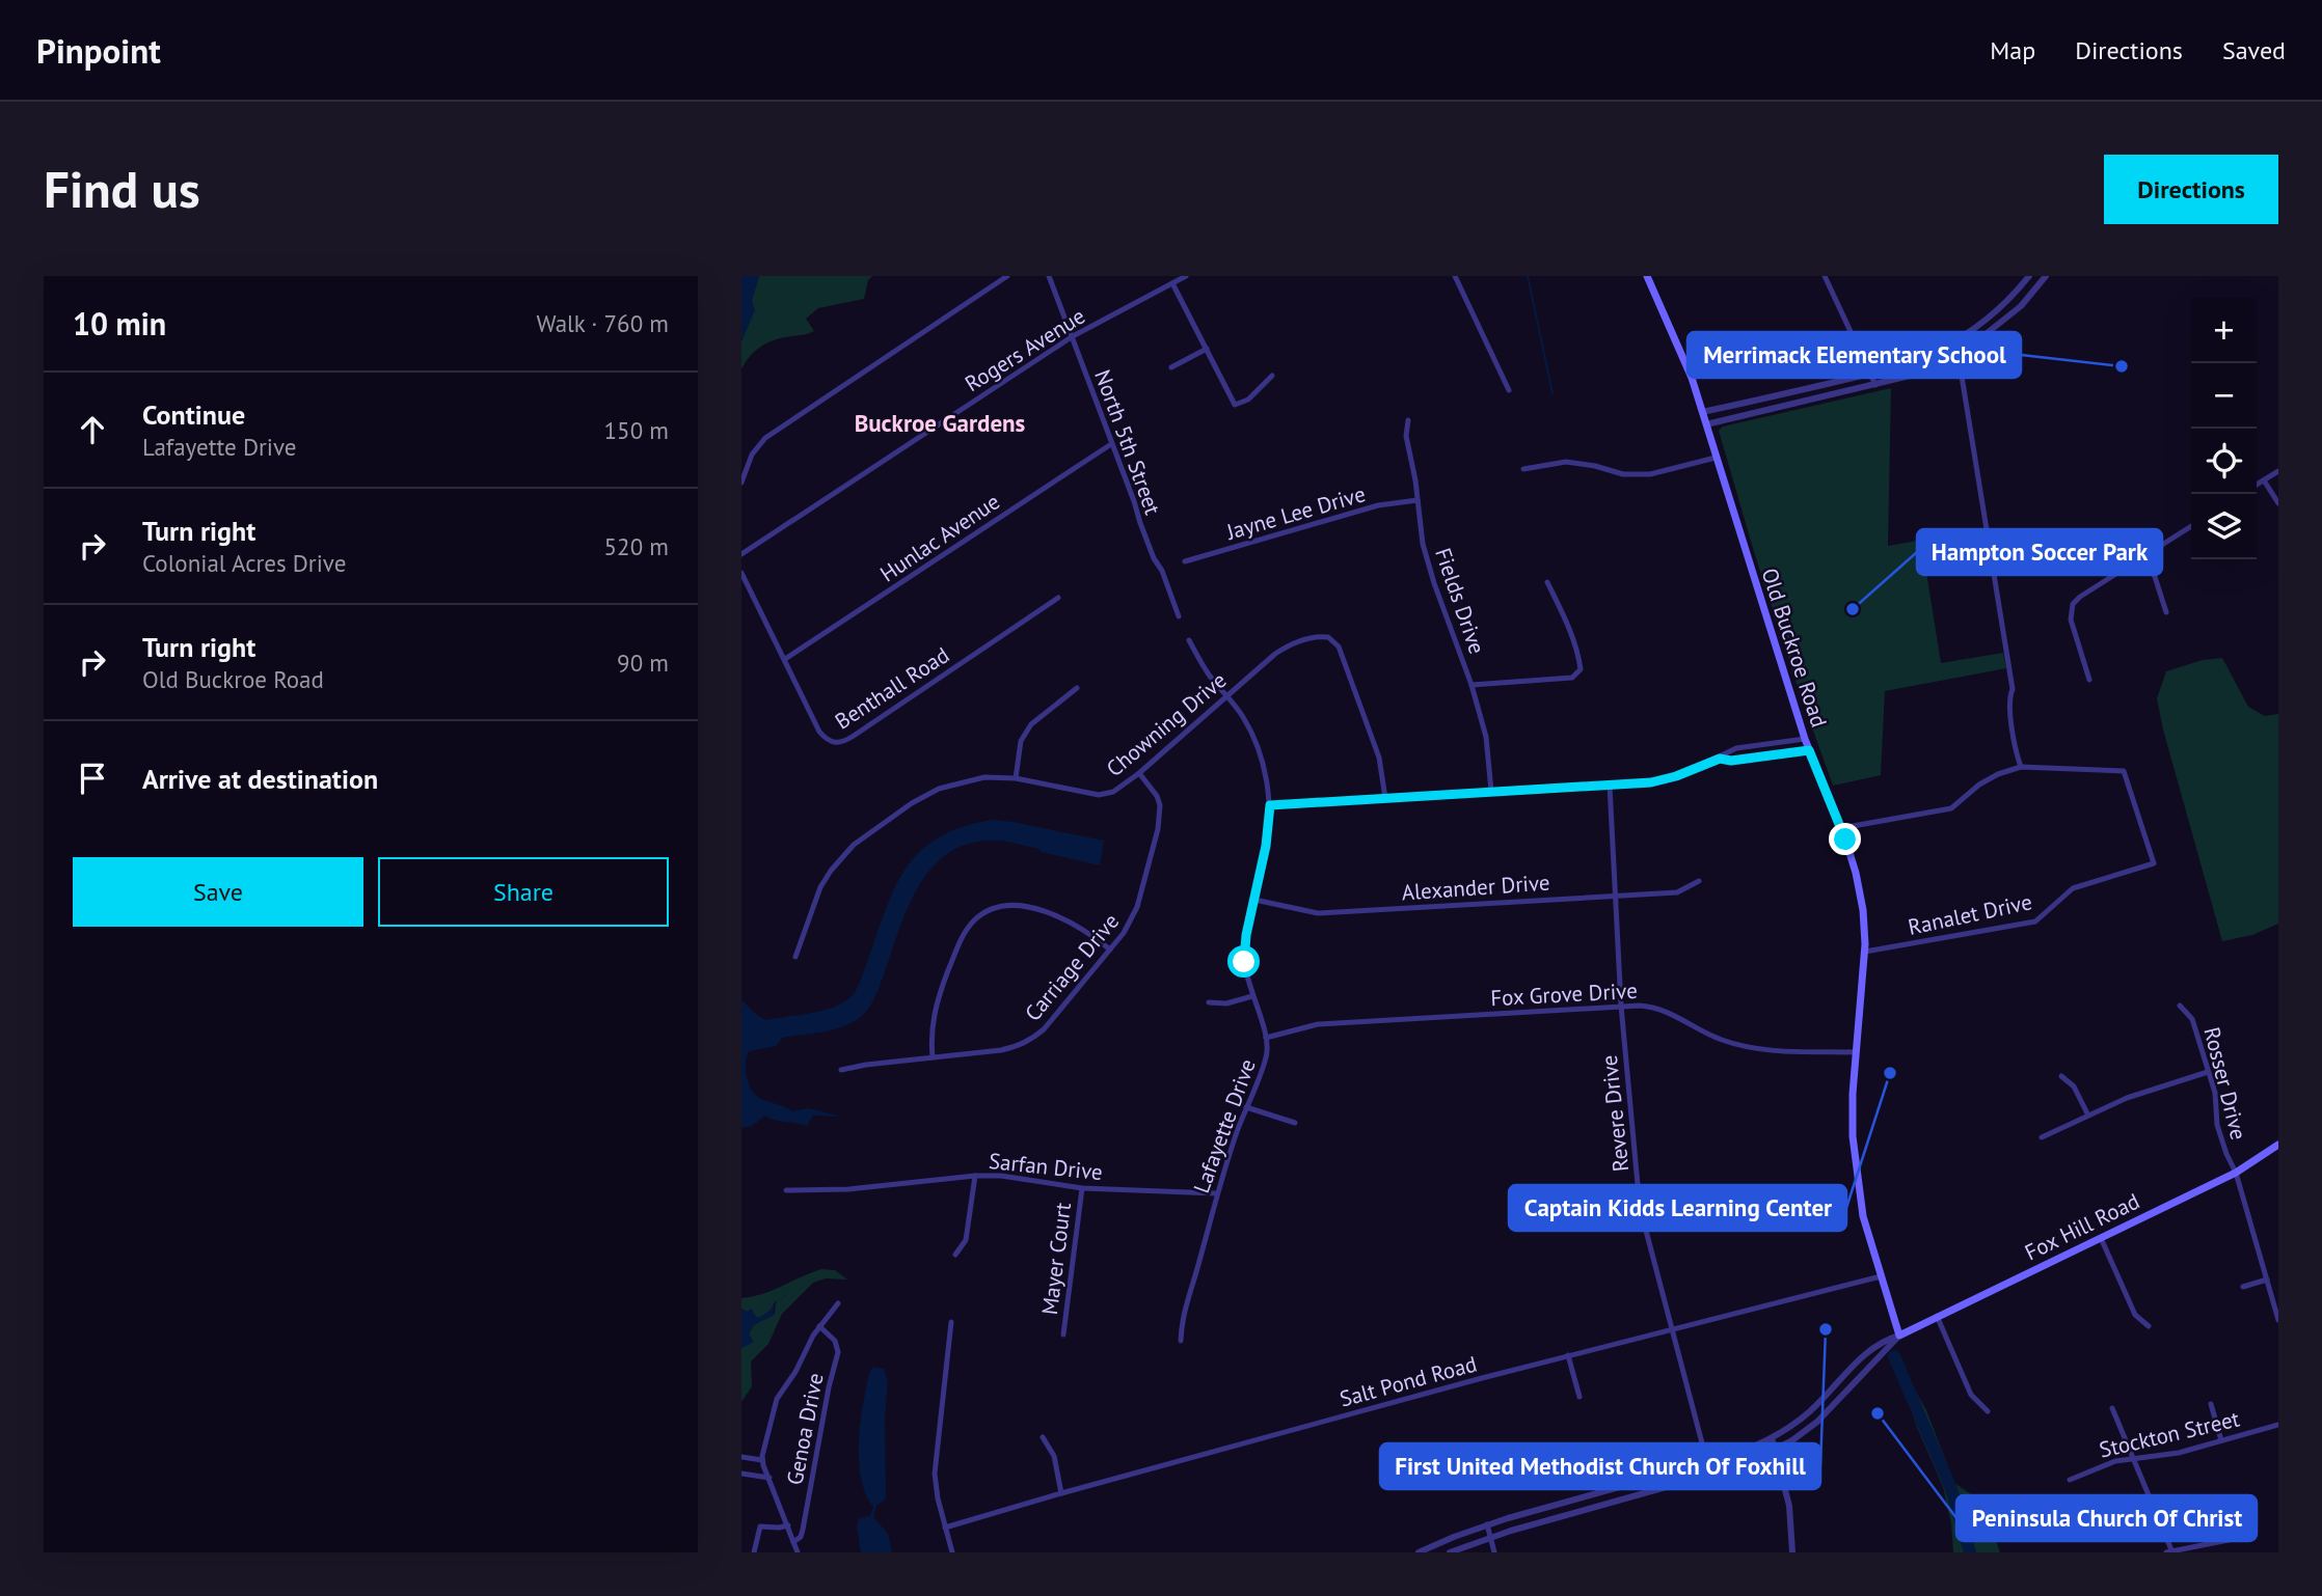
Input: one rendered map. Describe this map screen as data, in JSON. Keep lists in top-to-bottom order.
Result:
{
  "streets": {
    "main road": ["Old Buckroe Road", "Fox Hill Road"],
    "street": [
      "Rogers Avenue",
      "North 5th Street",
      "Jayne Lee Drive",
      "Hunlac Avenue",
      "Fields Drive",
      "Benthall Road",
      "Chowning Drive",
      "Alexander Drive",
      "Ranalet Drive",
      "Carriage Drive",
      "Fox Grove Drive",
      "Rosser Drive",
      "Revere Drive",
      "Lafayette Drive",
      "Sarfan Drive",
      "Mayer Court",
      "Salt Pond Road",
      "Genoa Drive",
      "Stockton Street"
    ]
  },
  "crossings": [
    ["Rogers Avenue", "North 5th Street"],
    ["North 5th Street", "Hunlac Avenue"],
    ["Jayne Lee Drive", "Fields Drive"],
    ["Hunlac Avenue", "Benthall Road"],
    ["Old Buckroe Road", "Ranalet Drive"],
    ["Old Buckroe Road", "Fox Grove Drive"],
    ["Old Buckroe Road", "Fox Hill Road"],
    ["Old Buckroe Road", "Salt Pond Road"],
    ["Chowning Drive", "Carriage Drive"],
    ["Chowning Drive", "Lafayette Drive"],
    ["Alexander Drive", "Revere Drive"],
    ["Alexander Drive", "Lafayette Drive"],
    ["Fox Grove Drive", "Revere Drive"],
    ["Fox Grove Drive", "Lafayette Drive"],
    ["Rosser Drive", "Fox Hill Road"],
    ["Revere Drive", "Salt Pond Road"],
    ["Lafayette Drive", "Sarfan Drive"],
    ["Sarfan Drive", "Mayer Court"]
  ],
  "districts": ["Buckroe Gardens"],
  "places": [
    "Merrimack Elementary School",
    "Hampton Soccer Park",
    "Captain Kidds Learning Center",
    "First United Methodist Church Of Foxhill",
    "Peninsula Church Of Christ"
  ],
  "page": {
    "header": "Pinpoint",
    "nav": ["Map", "Directions", "Saved"],
    "buttons": [
      "Directions",
      ["Save", "Share"]
    ],
    "title": "Find us",
    "heading": ["10 min", "Walk · 760 m"],
    "map_buttons": ["+", "−"],
    "list": [
      ["Continue", "Lafayette Drive", "150 m"],
      ["Turn right", "Colonial Acres Drive", "520 m"],
      ["Turn right", "Old Buckroe Road", "90 m"],
      "Arrive at destination"
    ]
  }
}
